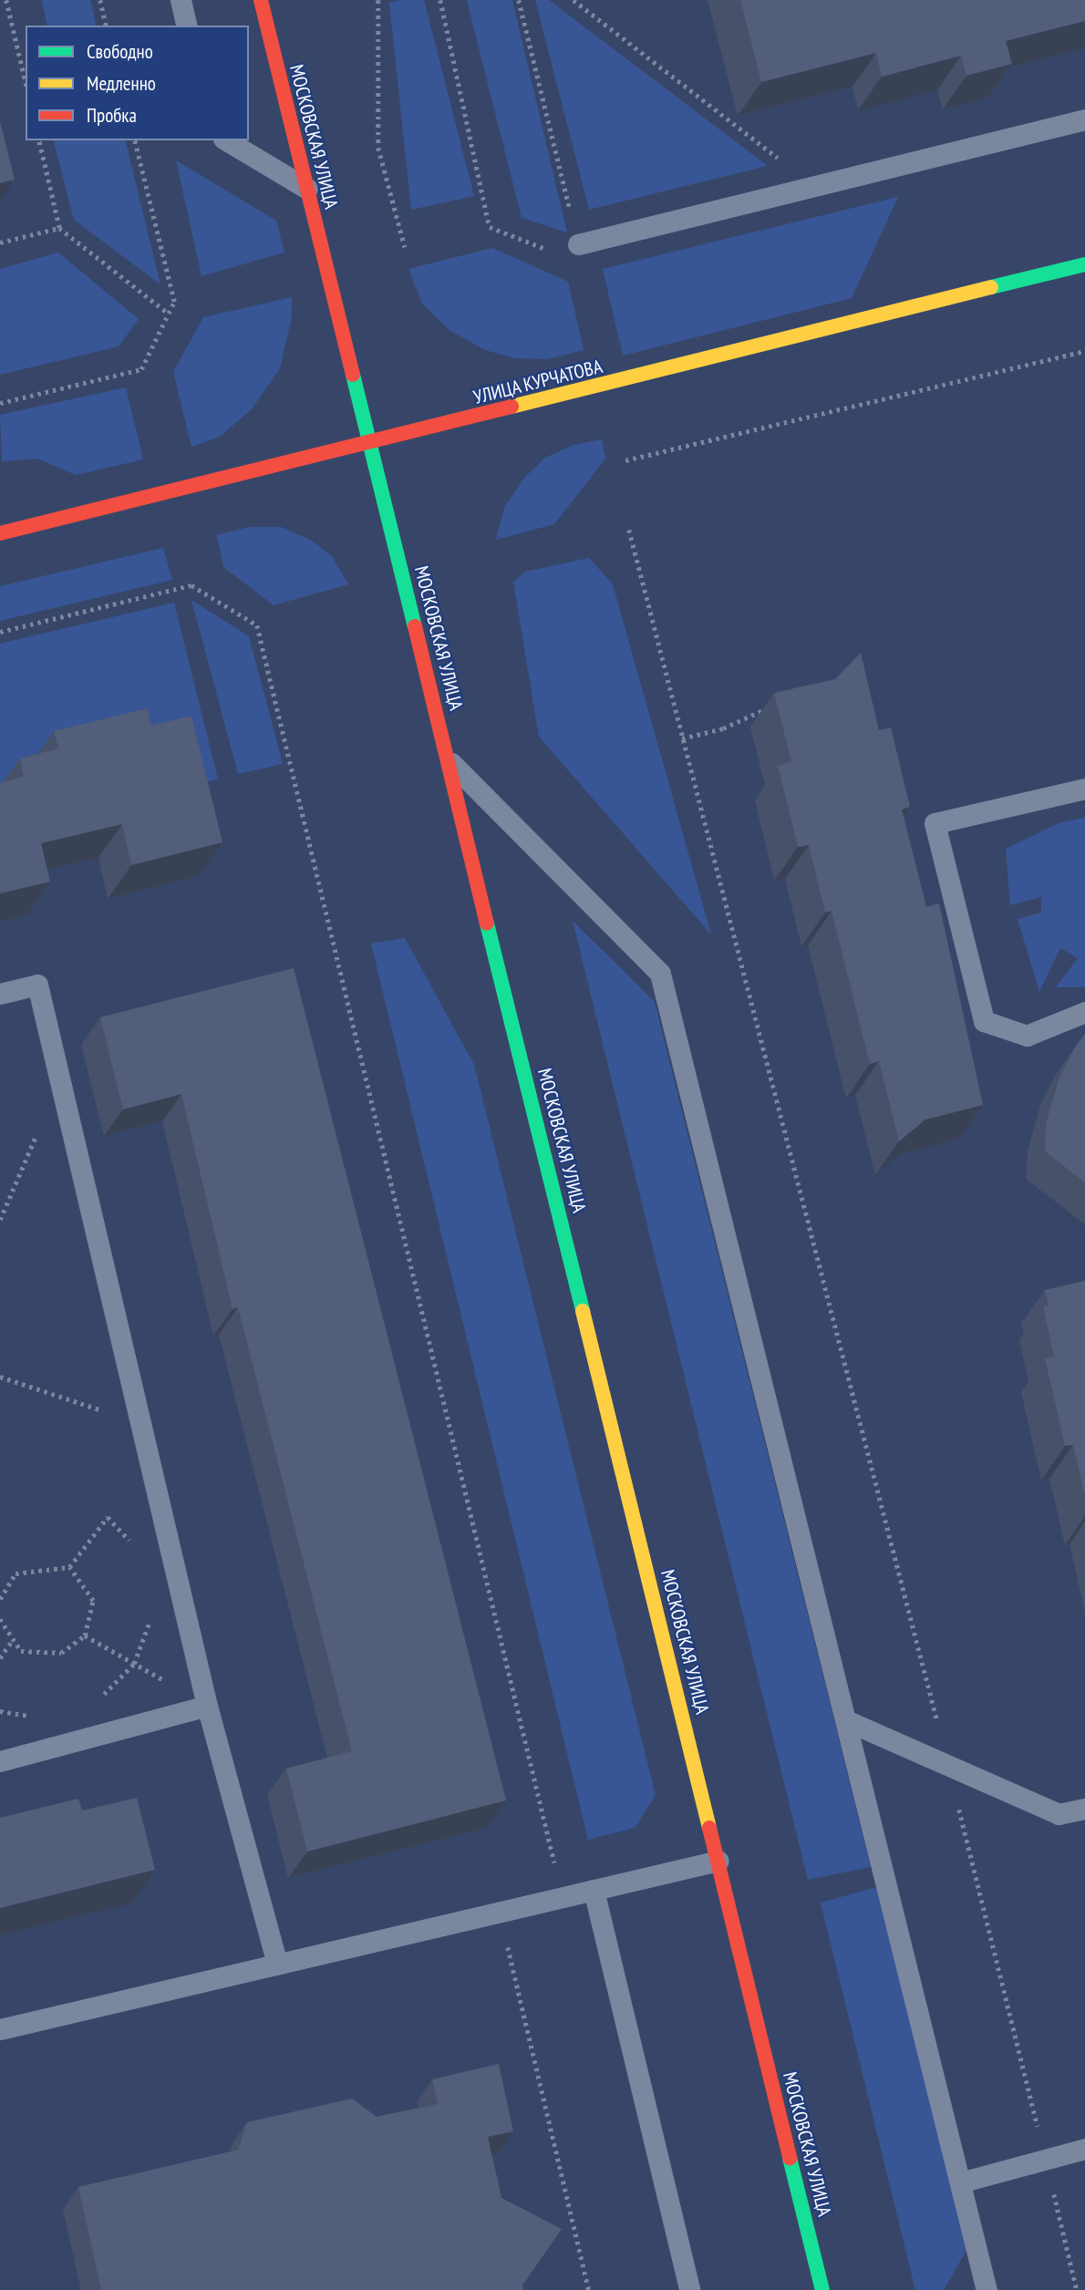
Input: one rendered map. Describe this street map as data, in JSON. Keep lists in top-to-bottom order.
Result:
{
  "streets": {
    "street": ["МОСКОВСКАЯ УЛИЦА", "УЛИЦА КУРЧАТОВА"]
  },
  "crossings": [
    ["МОСКОВСКАЯ УЛИЦА", "УЛИЦА КУРЧАТОВА"]
  ],
  "legend": ["Свободно", "Медленно", "Пробка"]
}
